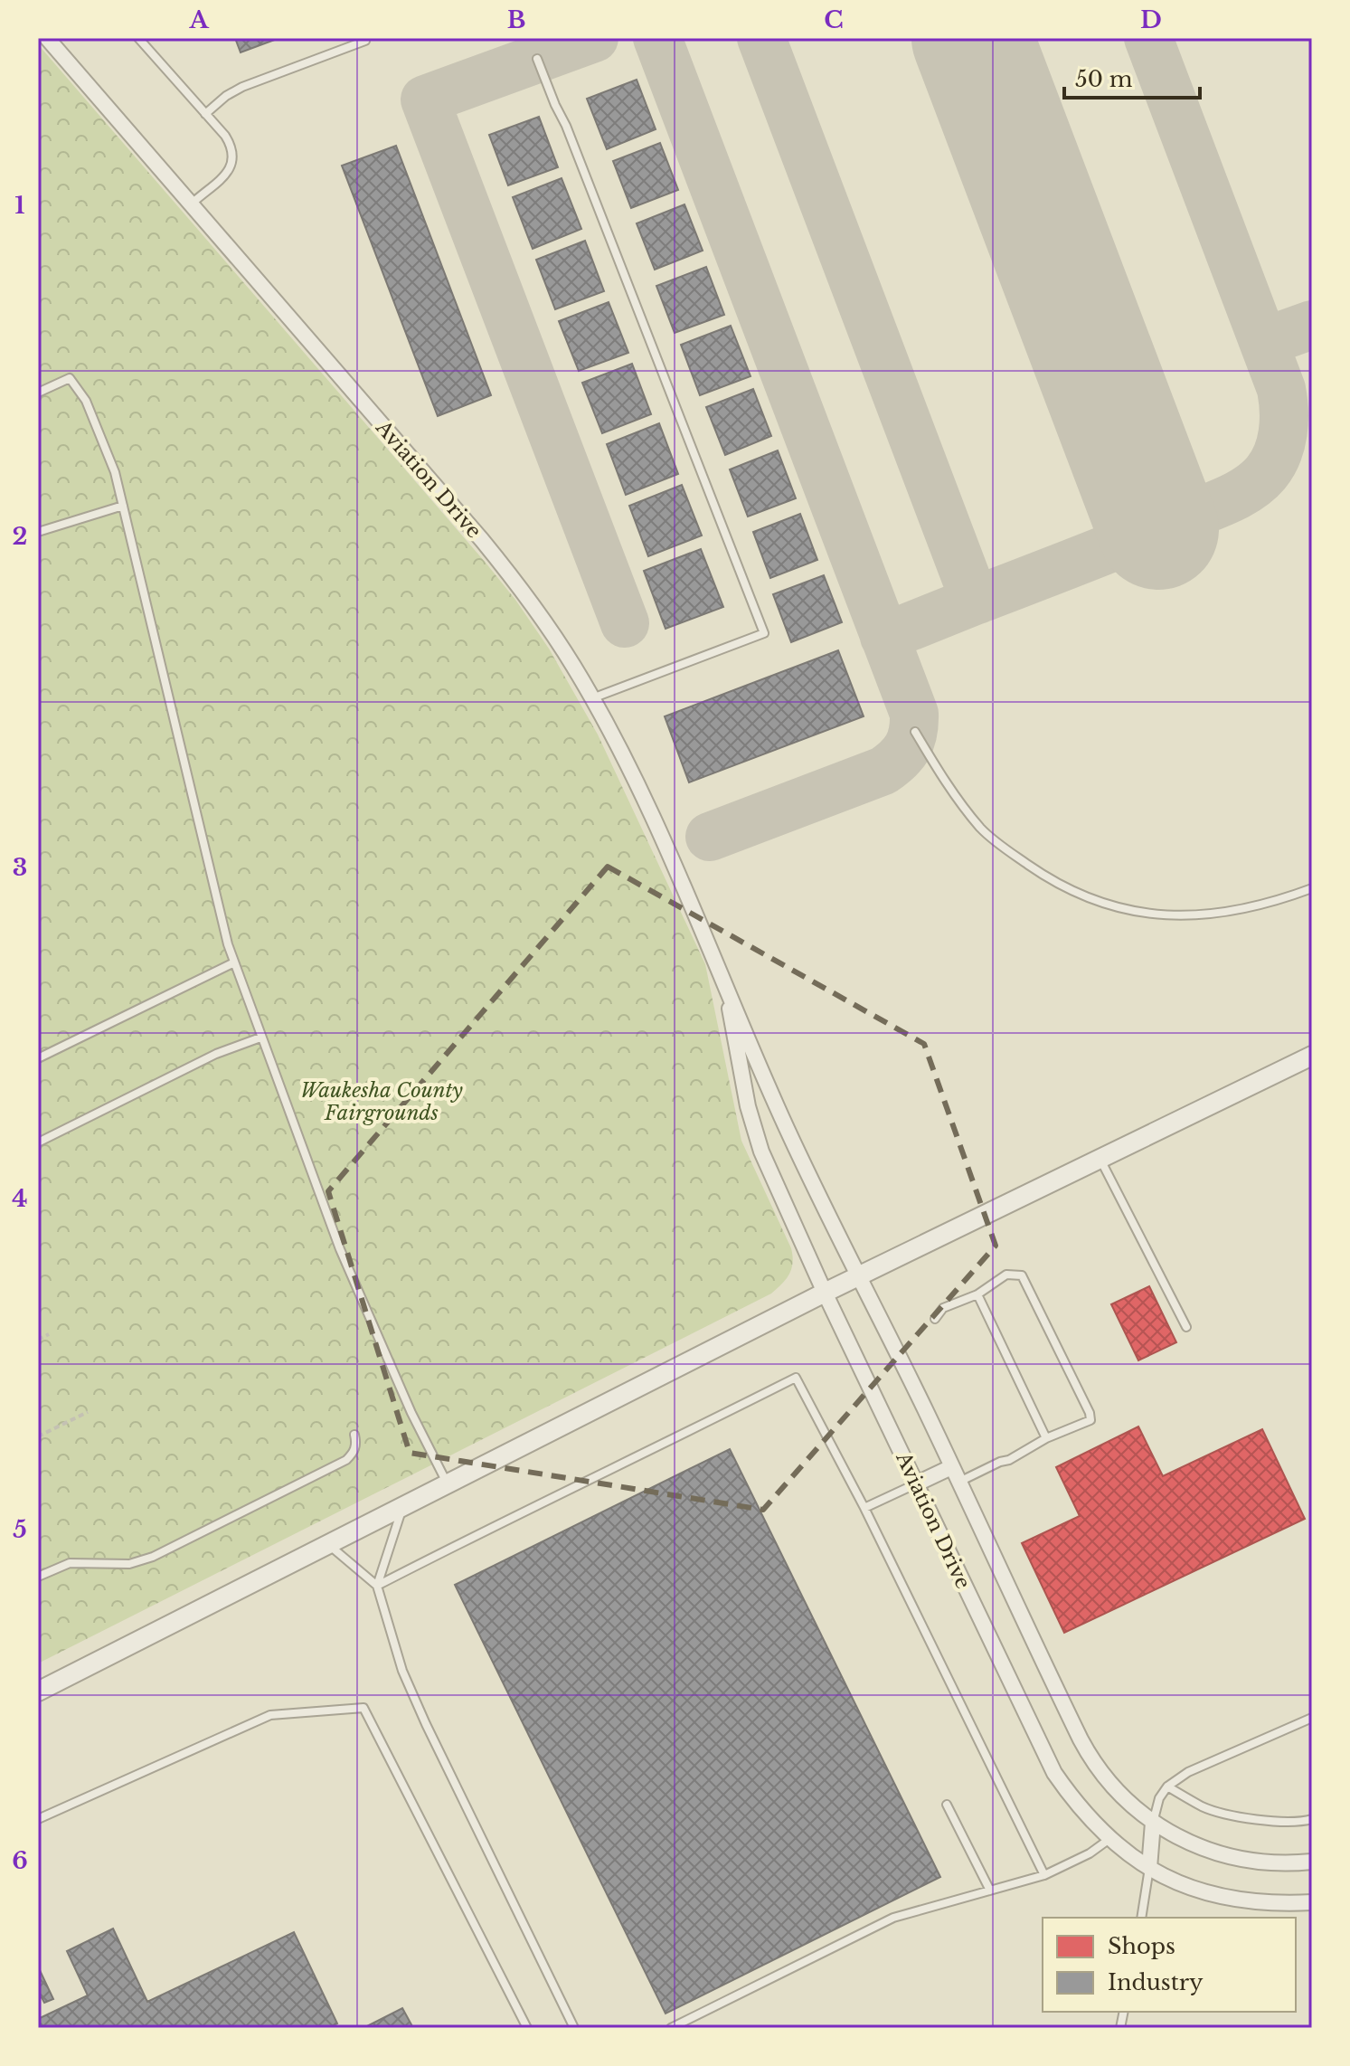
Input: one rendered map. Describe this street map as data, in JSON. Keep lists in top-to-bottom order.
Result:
{
  "streets": {
    "street": ["Aviation Drive"]
  },
  "parks": ["Waukesha County Fairgrounds"],
  "legend": ["Shops", "Industry"],
  "scale_bar": "50 m",
  "grid": {
    "columns": [
      "A",
      "B",
      "C",
      "D"
    ],
    "rows": [
      "1",
      "2",
      "3",
      "4",
      "5",
      "6"
    ]
  }
}
